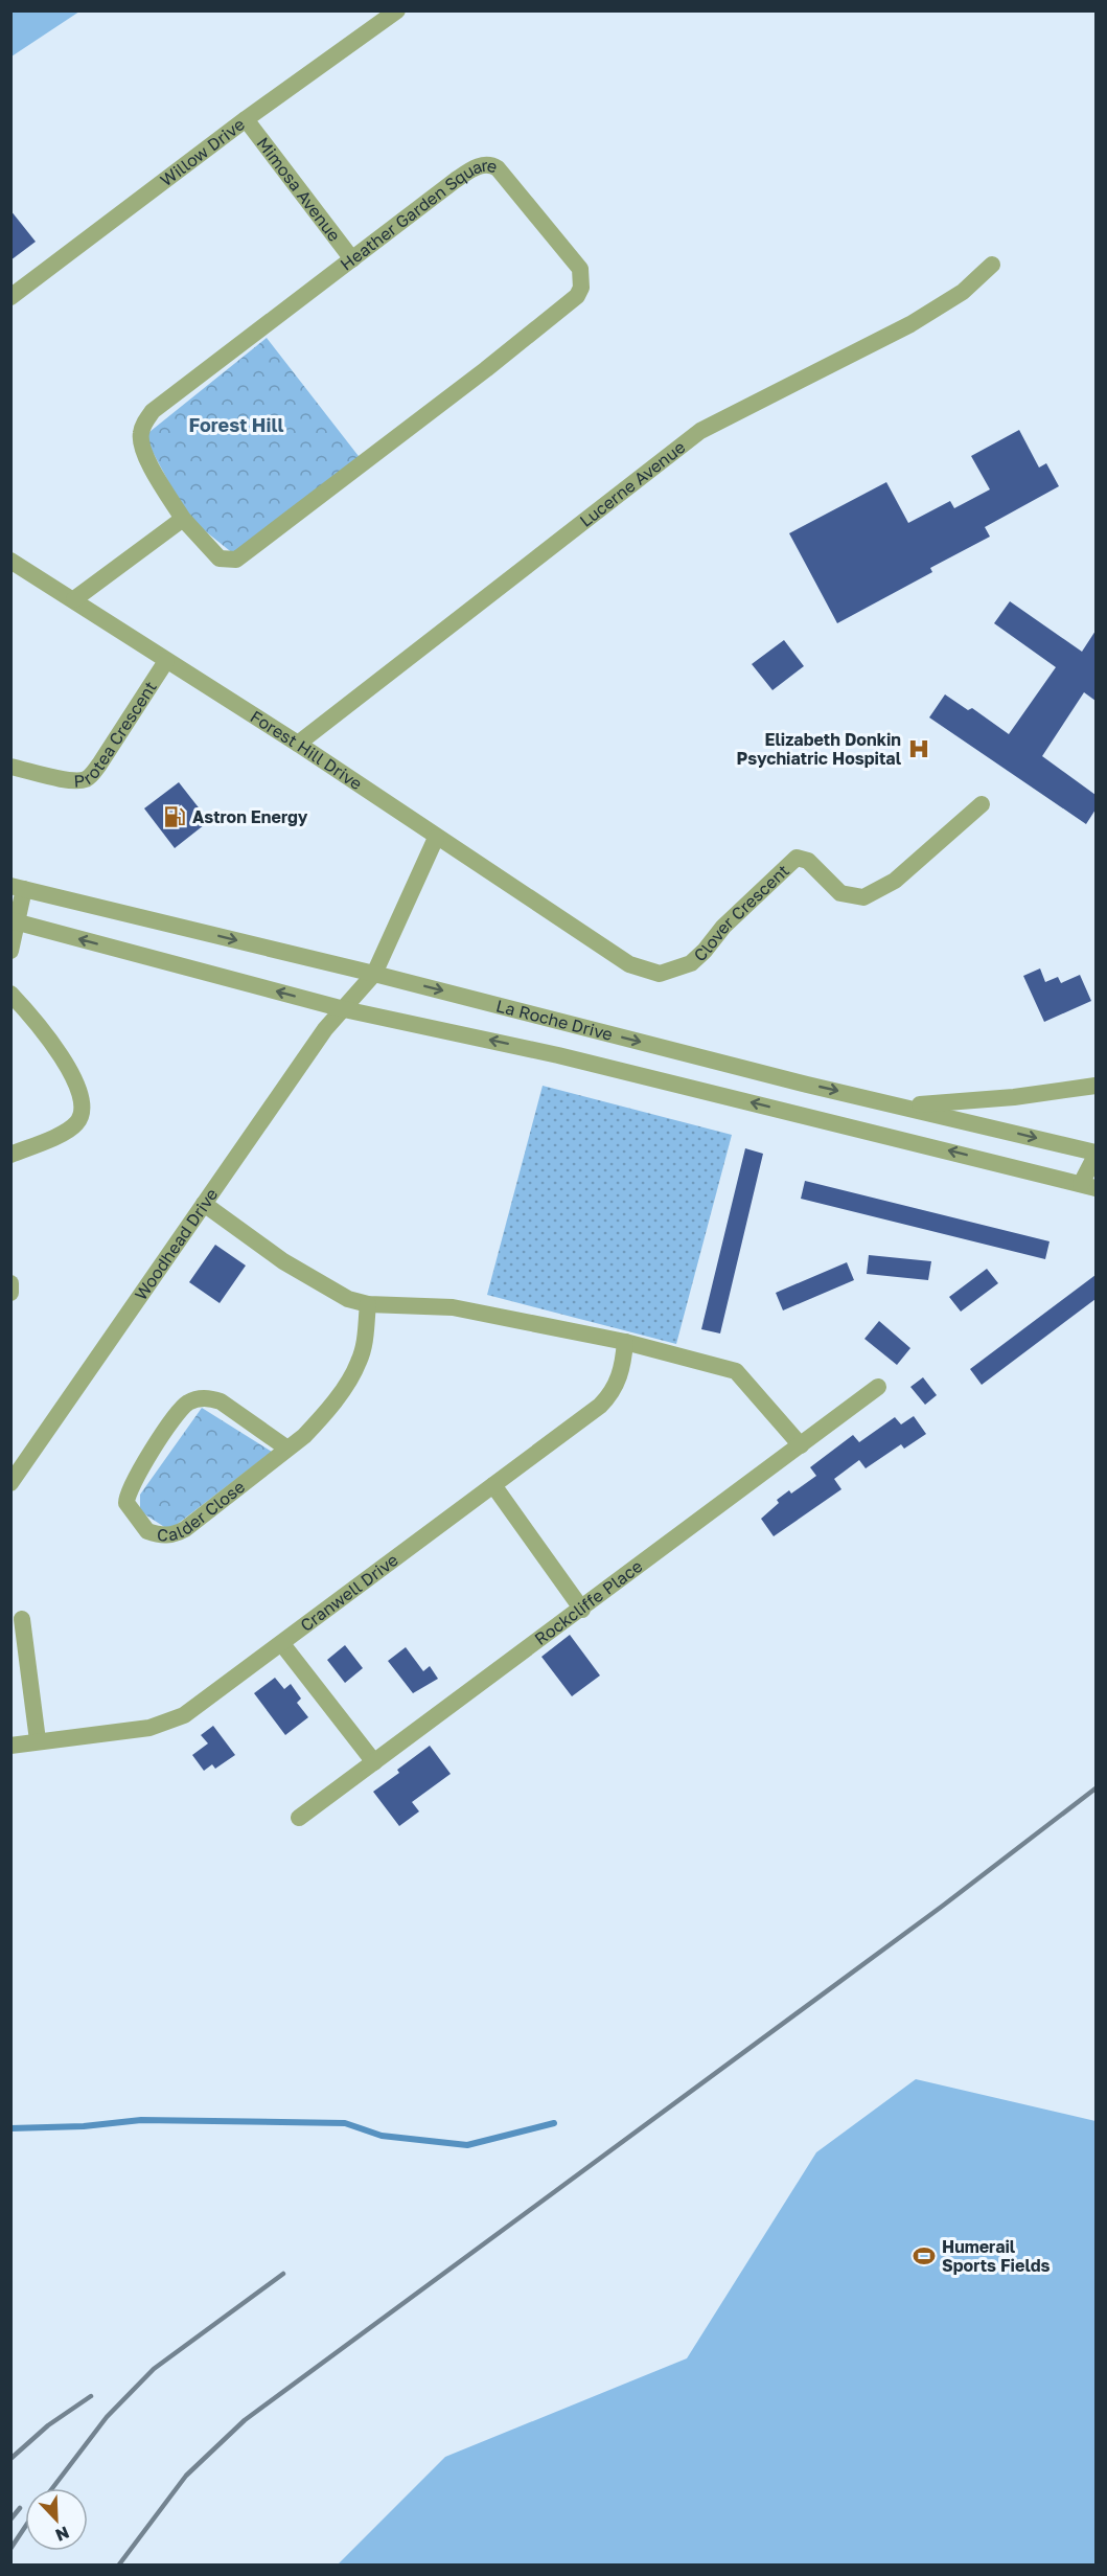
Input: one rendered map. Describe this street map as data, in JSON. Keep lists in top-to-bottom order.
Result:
{
  "streets": {
    "street": [
      "Willow Drive",
      "Mimosa Avenue",
      "Heather Garden Square",
      "Lucerne Avenue",
      "Protea Crescent",
      "Forest Hill Drive",
      "Clover Crescent",
      "La Roche Drive",
      "Woodhead Drive",
      "Calder Close",
      "Cranwell Drive",
      "Rockcliffe Place"
    ]
  },
  "crossings": [
    ["Willow Drive", "Mimosa Avenue"],
    ["Mimosa Avenue", "Heather Garden Square"],
    ["Lucerne Avenue", "Forest Hill Drive"],
    ["Protea Crescent", "Forest Hill Drive"],
    ["Forest Hill Drive", "Clover Crescent"],
    ["La Roche Drive", "Woodhead Drive"]
  ],
  "districts": ["Forest Hill"],
  "places": {
    "hospital": ["Elizabeth Donkin Psychiatric Hospital"],
    "fuel station": ["Astron Energy"],
    "sports": ["Humerail Sports Fields"]
  },
  "north": "bottom right"
}
